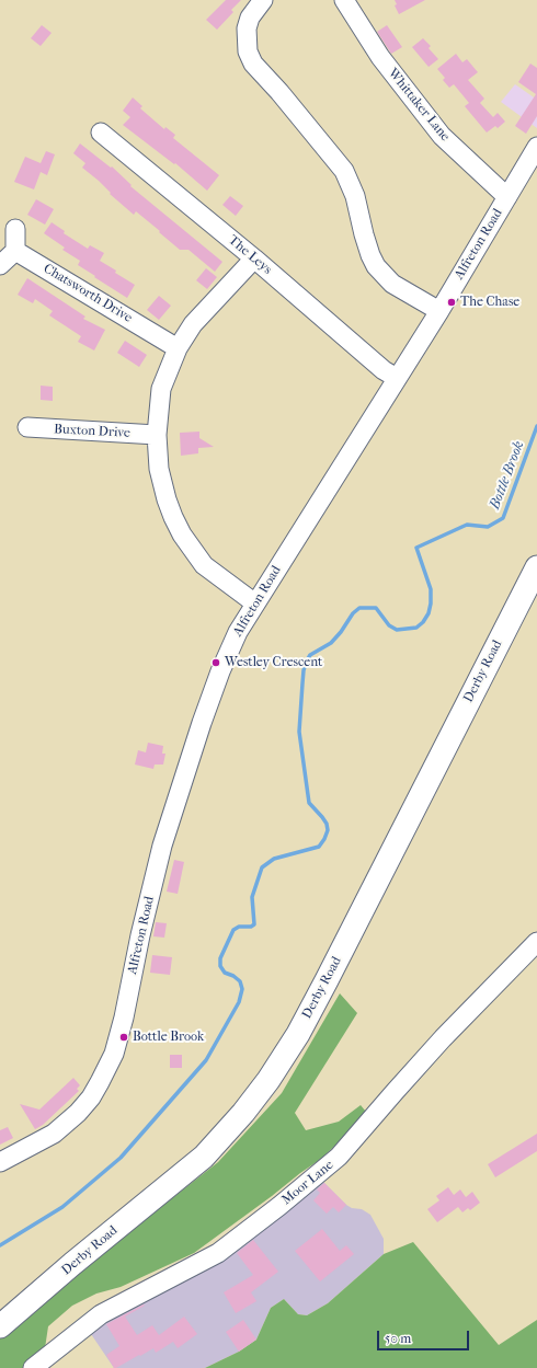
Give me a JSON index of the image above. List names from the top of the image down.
{
  "streets": {
    "main road": ["Derby Road"],
    "street": [
      "Whittaker Lane",
      "Alfreton Road",
      "The Leys",
      "Chatsworth Drive",
      "Buxton Drive",
      "Moor Lane"
    ]
  },
  "crossings": [
    ["Whittaker Lane", "Alfreton Road"],
    ["Alfreton Road", "The Leys"]
  ],
  "water": ["Bottle Brook"],
  "places": ["The Chase", "Westley Crescent", "Bottle Brook"],
  "scale_bar": "50 m"
}
